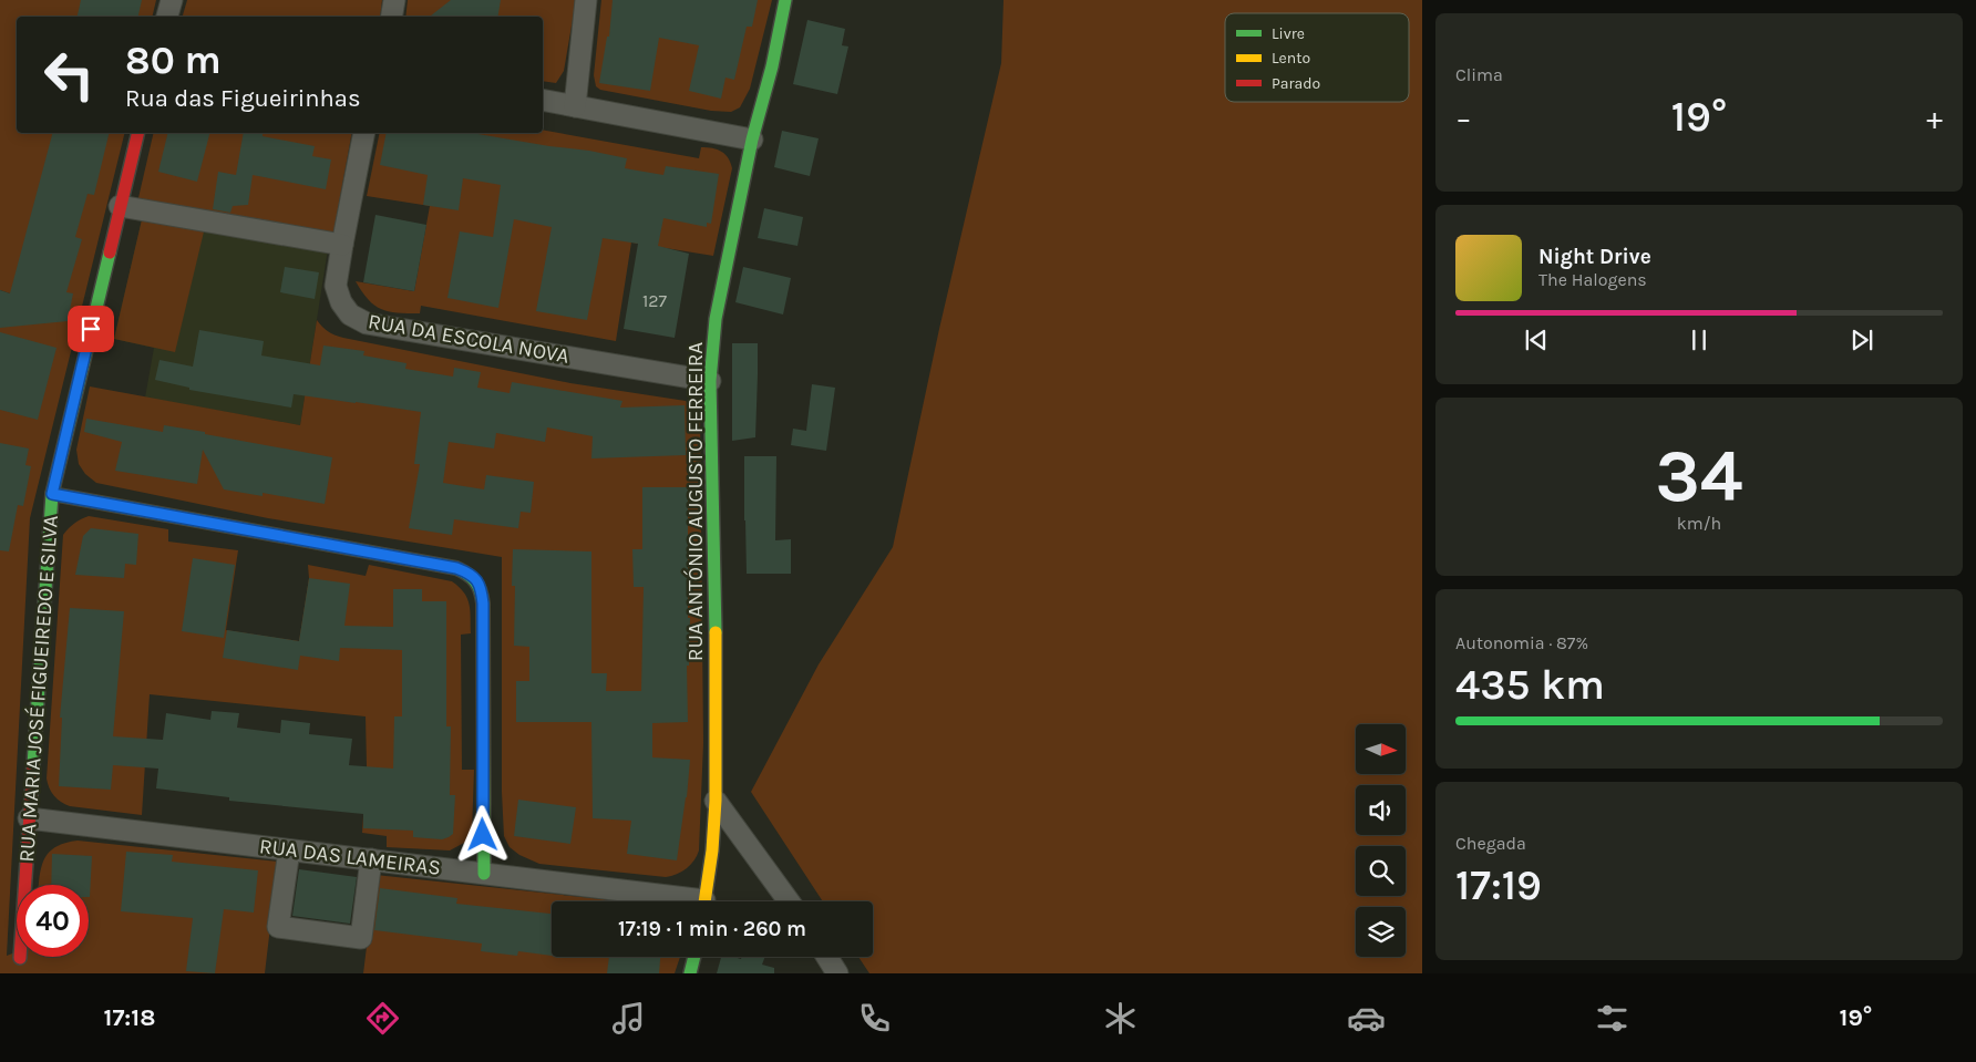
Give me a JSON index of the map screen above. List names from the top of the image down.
{
  "streets": {
    "street": [
      "RUA DA ESCOLA NOVA",
      "RUA ANTÓNIO AUGUSTO FERREIRA",
      "RUA MARIA JOSÉ FIGUEIREDO E SILVA",
      "RUA DAS LAMEIRAS"
    ]
  },
  "crossings": [
    ["RUA DA ESCOLA NOVA", "RUA ANTÓNIO AUGUSTO FERREIRA"],
    ["RUA MARIA JOSÉ FIGUEIREDO E SILVA", "RUA DAS LAMEIRAS"]
  ],
  "house_numbers": ["127"],
  "legend": ["Livre", "Lento", "Parado"],
  "north": "right",
  "page": {
    "tile": [
      "Clima",
      ["34", "km/h"],
      ["Autonomia · 87%", "435 km"],
      ["Chegada", "17:19"]
    ],
    "turn": ["80 m", "Rua das Figueirinhas"],
    "heat": ["−", "19°", "+"],
    "song": ["Night Drive", "The Halogens"],
    "limit": "40",
    "trip": "17:19 · 1 min · 260 m",
    "tabs": ["17:18", "19°"]
  }
}
